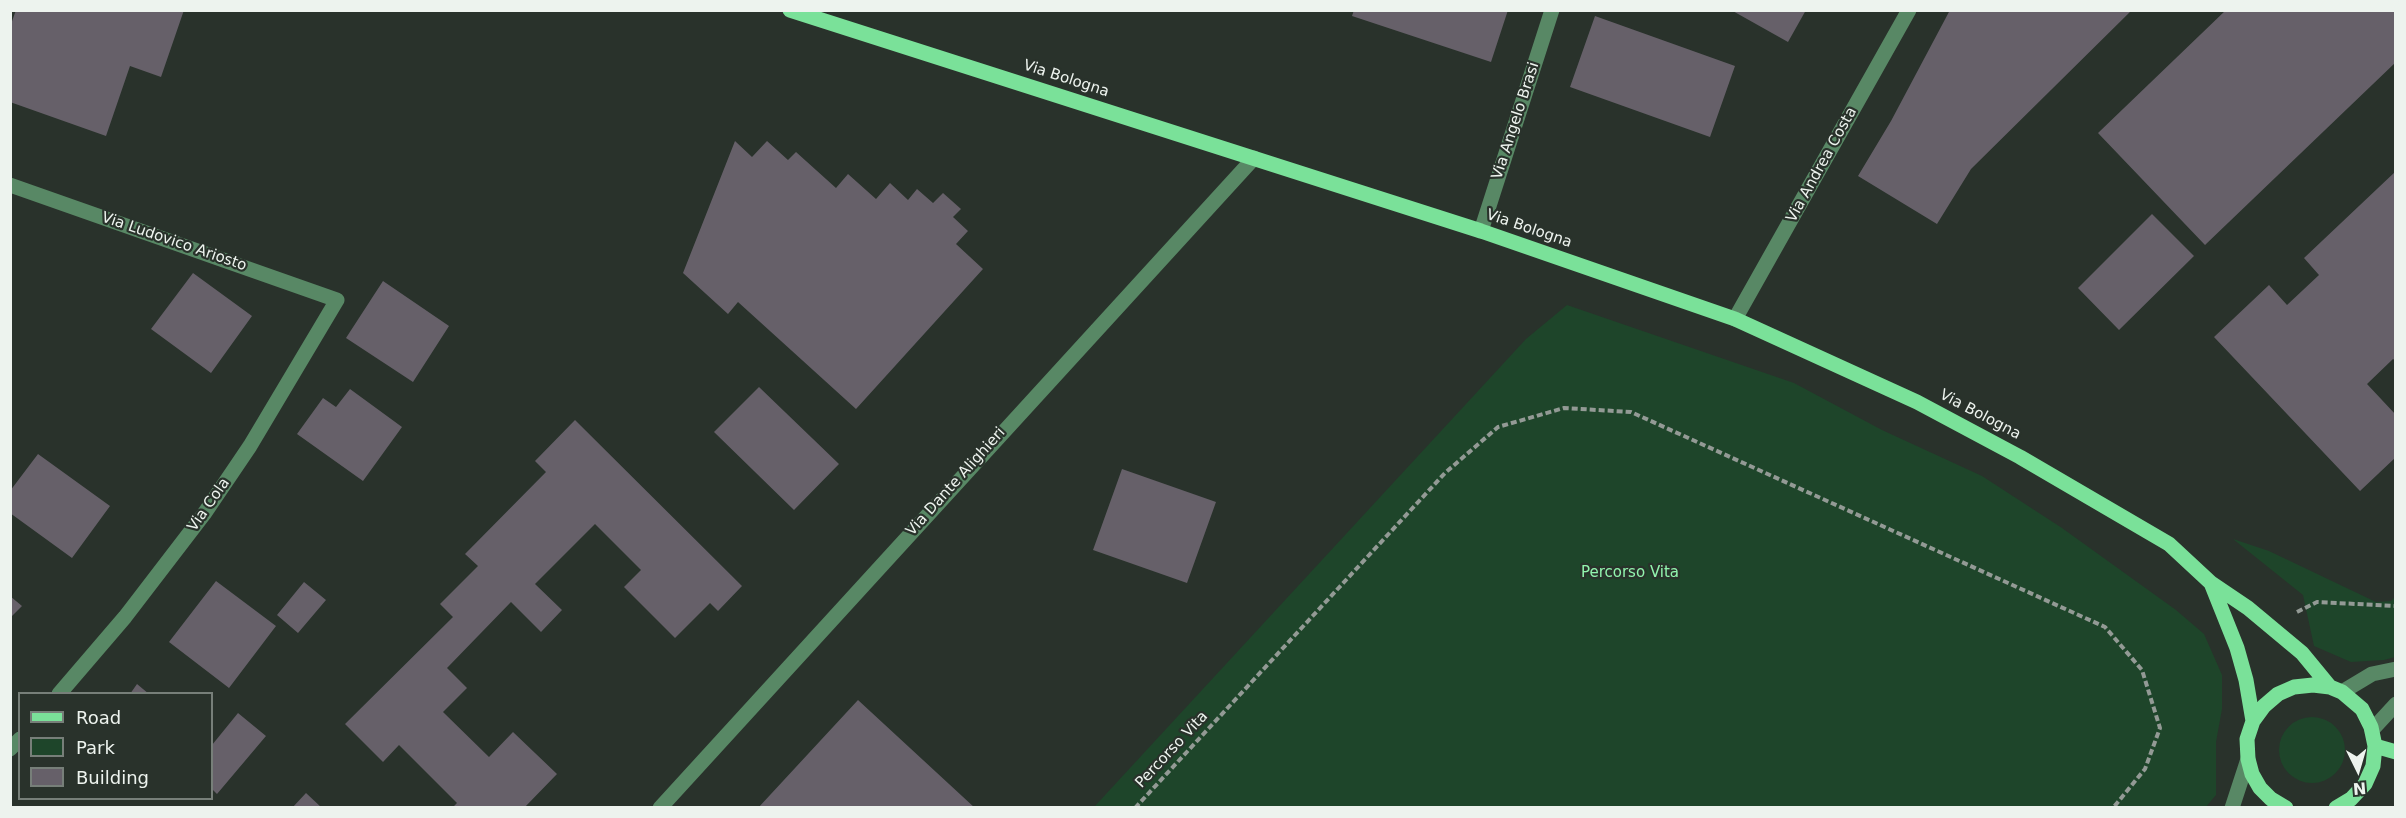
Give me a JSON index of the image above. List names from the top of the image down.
{
  "streets": {
    "main road": ["Via Bologna"],
    "street": [
      "Via Angelo Brasi",
      "Via Andrea Costa",
      "Via Ludovico Ariosto",
      "Via Dante Alighieri",
      "Via Cola"
    ],
    "path": ["Percorso Vita"]
  },
  "crossings": [
    ["Via Bologna", "Via Angelo Brasi"],
    ["Via Bologna", "Via Andrea Costa"],
    ["Via Bologna", "Via Dante Alighieri"],
    ["Via Ludovico Ariosto", "Via Cola"]
  ],
  "parks": ["Percorso Vita"],
  "legend": ["Road", "Park", "Building"],
  "north": "bottom"
}
